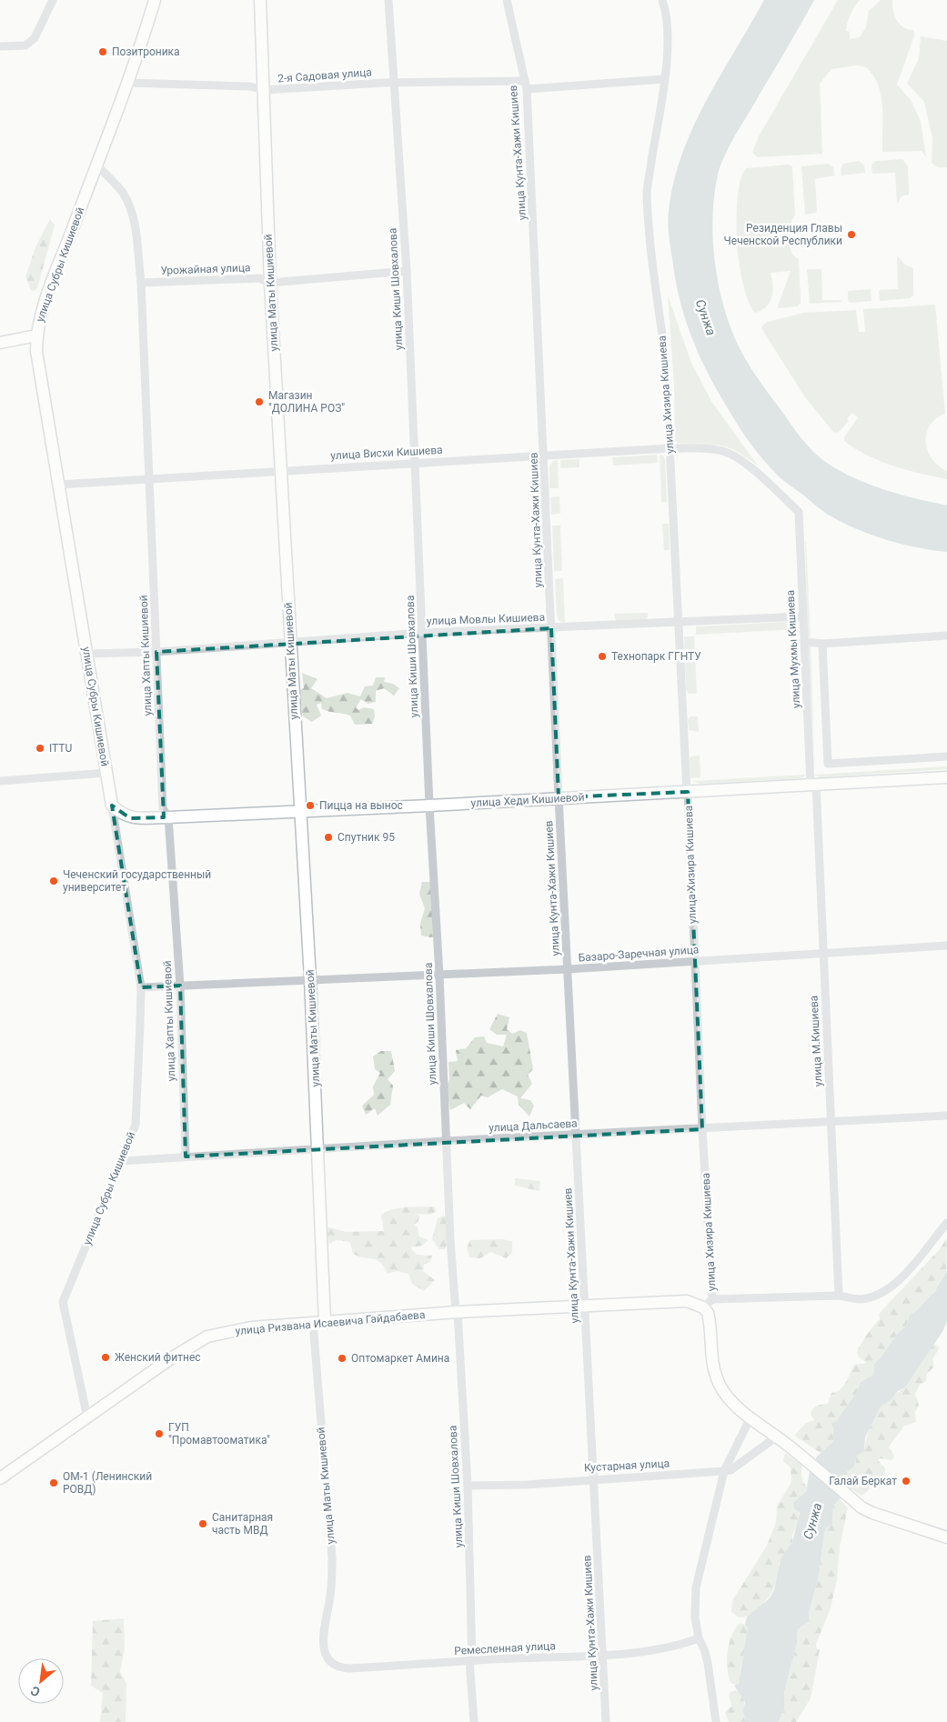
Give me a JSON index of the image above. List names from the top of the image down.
{
  "streets": {
    "street": [
      "2-я Садовая улица",
      "улица Кунта-Хажи Кишиев",
      "улица Субры Кишиевой",
      "Урожайная улица",
      "улица Киши Шовхалова",
      "улица Маты Кишиевой",
      "улица Хизира Кишиева",
      "улица Висхи Кишиева",
      "улица Мовлы Кишиева",
      "улица Мухмы Кишиева",
      "улица Хапты Кишиевой",
      "улица Хеди Кишиевой",
      "Базаро-Заречная улица",
      "улица М.Кишиева",
      "улица Дальсаева",
      "улица Ризвана Исаевича Гайдабаева",
      "Кустарная улица",
      "Ремесленная улица"
    ]
  },
  "crossings": [
    ["2-я Садовая улица", "улица Кунта-Хажи Кишиев"],
    ["2-я Садовая улица", "улица Субры Кишиевой"],
    ["2-я Садовая улица", "улица Киши Шовхалова"],
    ["2-я Садовая улица", "улица Маты Кишиевой"],
    ["2-я Садовая улица", "улица Хизира Кишиева"],
    ["улица Кунта-Хажи Кишиев", "улица Висхи Кишиева"],
    ["улица Кунта-Хажи Кишиев", "улица Мовлы Кишиева"],
    ["улица Кунта-Хажи Кишиев", "улица Хеди Кишиевой"],
    ["улица Кунта-Хажи Кишиев", "Базаро-Заречная улица"],
    ["улица Кунта-Хажи Кишиев", "улица Дальсаева"],
    ["улица Кунта-Хажи Кишиев", "улица Ризвана Исаевича Гайдабаева"],
    ["улица Кунта-Хажи Кишиев", "Кустарная улица"],
    ["улица Кунта-Хажи Кишиев", "Ремесленная улица"],
    ["улица Субры Кишиевой", "улица Висхи Кишиева"],
    ["улица Субры Кишиевой", "улица Мовлы Кишиева"],
    ["улица Субры Кишиевой", "улица Хапты Кишиевой"],
    ["улица Субры Кишиевой", "улица Хеди Кишиевой"],
    ["улица Субры Кишиевой", "Базаро-Заречная улица"],
    ["улица Субры Кишиевой", "улица Дальсаева"],
    ["улица Субры Кишиевой", "улица Ризвана Исаевича Гайдабаева"],
    ["Урожайная улица", "улица Киши Шовхалова"],
    ["Урожайная улица", "улица Маты Кишиевой"],
    ["Урожайная улица", "улица Хапты Кишиевой"],
    ["улица Киши Шовхалова", "улица Висхи Кишиева"],
    ["улица Киши Шовхалова", "улица Мовлы Кишиева"],
    ["улица Киши Шовхалова", "улица Хеди Кишиевой"],
    ["улица Киши Шовхалова", "Базаро-Заречная улица"],
    ["улица Киши Шовхалова", "улица Дальсаева"],
    ["улица Киши Шовхалова", "улица Ризвана Исаевича Гайдабаева"],
    ["улица Киши Шовхалова", "Кустарная улица"],
    ["улица Киши Шовхалова", "Ремесленная улица"],
    ["улица Маты Кишиевой", "улица Висхи Кишиева"],
    ["улица Маты Кишиевой", "улица Мовлы Кишиева"],
    ["улица Маты Кишиевой", "улица Хеди Кишиевой"],
    ["улица Маты Кишиевой", "Базаро-Заречная улица"],
    ["улица Маты Кишиевой", "улица Дальсаева"],
    ["улица Маты Кишиевой", "улица Ризвана Исаевича Гайдабаева"],
    ["улица Маты Кишиевой", "Ремесленная улица"],
    ["улица Хизира Кишиева", "улица Висхи Кишиева"],
    ["улица Хизира Кишиева", "улица Мовлы Кишиева"],
    ["улица Хизира Кишиева", "улица Хеди Кишиевой"],
    ["улица Хизира Кишиева", "Базаро-Заречная улица"],
    ["улица Хизира Кишиева", "улица Дальсаева"],
    ["улица Хизира Кишиева", "улица Ризвана Исаевича Гайдабаева"],
    ["улица Хизира Кишиева", "Кустарная улица"],
    ["улица Висхи Кишиева", "улица Мухмы Кишиева"],
    ["улица Висхи Кишиева", "улица Хапты Кишиевой"],
    ["улица Мовлы Кишиева", "улица Мухмы Кишиева"],
    ["улица Мовлы Кишиева", "улица Хапты Кишиевой"],
    ["улица Мухмы Кишиева", "улица Хеди Кишиевой"],
    ["улица Мухмы Кишиева", "улица М.Кишиева"],
    ["улица Хапты Кишиевой", "улица Хеди Кишиевой"],
    ["улица Хапты Кишиевой", "Базаро-Заречная улица"],
    ["улица Хапты Кишиевой", "улица Дальсаева"],
    ["улица Хеди Кишиевой", "улица М.Кишиева"],
    ["Базаро-Заречная улица", "улица М.Кишиева"],
    ["улица М.Кишиева", "улица Дальсаева"]
  ],
  "water": ["Сунжа"],
  "places": [
    "Позитроника",
    "Резиденция Главы Чеченской Республики",
    "Магазин \"ДОЛИНА РОЗ\"",
    "Технопарк ГГНТУ",
    "ITTU",
    "Пицца на вынос",
    "Спутник 95",
    "Чеченский государственный университет",
    "Женский фитнес",
    "Оптомаркет Амина",
    "ГУП \"Промавтооматика\"",
    "Галай Беркат",
    "ОМ-1 (Ленинский РОВД)",
    "Санитарная часть МВД"
  ],
  "north": "bottom left"
}
